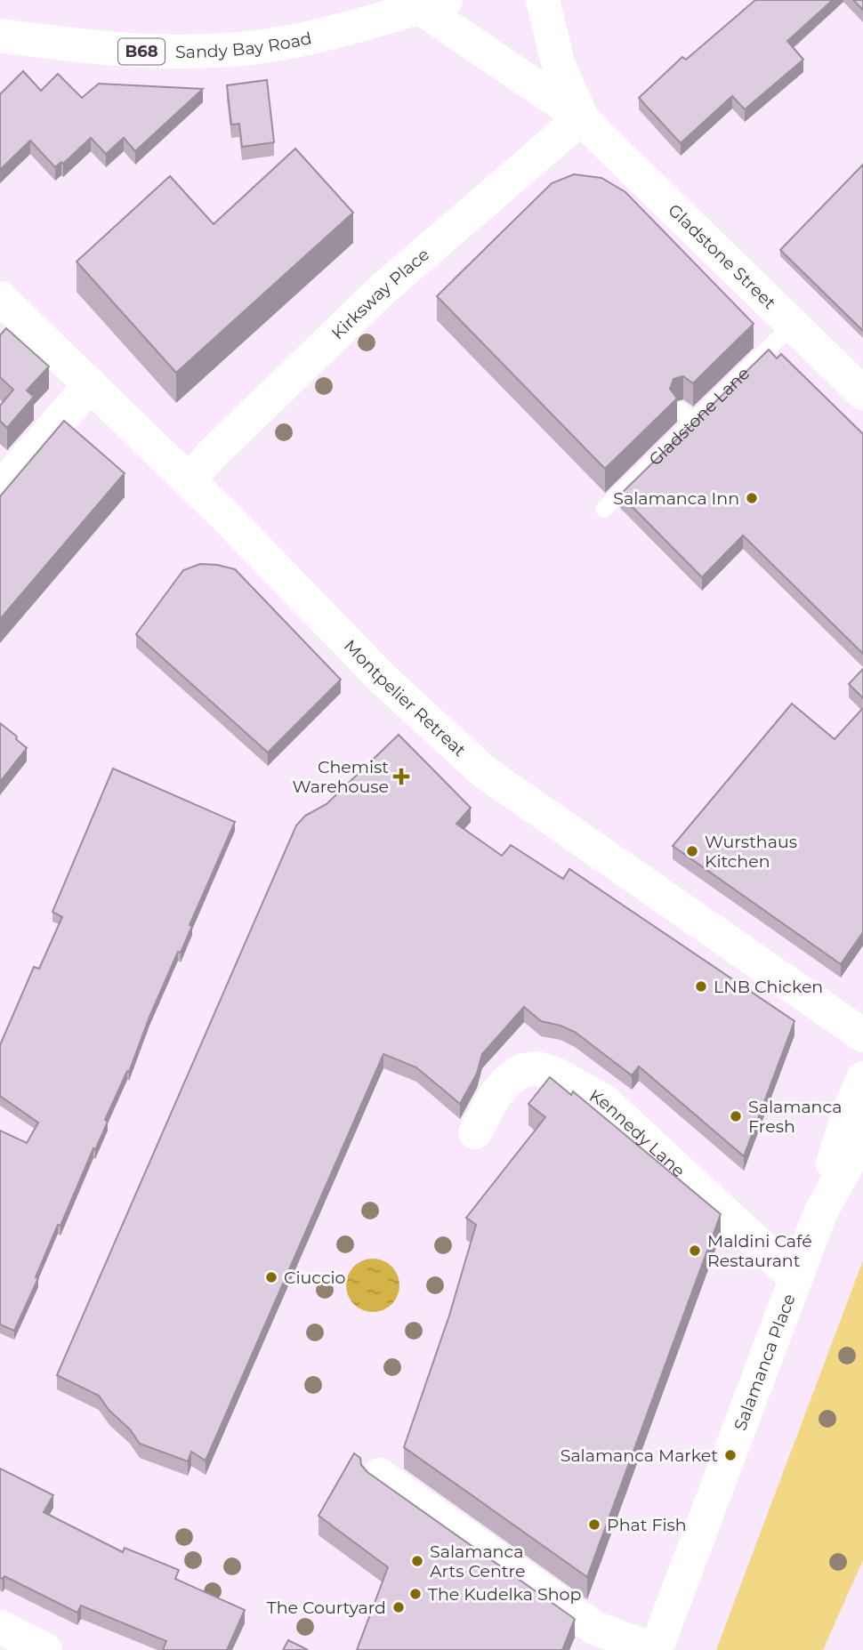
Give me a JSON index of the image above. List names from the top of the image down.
{
  "streets": {
    "street": [
      "Sandy Bay Road",
      "B68",
      "Gladstone Street",
      "Kirksway Place",
      "Montpelier Retreat",
      "Kennedy Lane",
      "Salamanca Place"
    ],
    "lane": ["Gladstone Lane"]
  },
  "crossings": [
    ["Sandy Bay Road", "Gladstone Street"],
    ["Gladstone Street", "Kirksway Place"],
    ["Gladstone Street", "Gladstone Lane"],
    ["Kirksway Place", "Montpelier Retreat"],
    ["Kennedy Lane", "Salamanca Place"]
  ],
  "places": {
    "other": [
      "Salamanca Inn",
      "Wursthaus Kitchen",
      "LNB Chicken",
      "Salamanca Fresh",
      "Maldini Café Restaurant",
      "Ciuccio",
      "Salamanca Market",
      "Phat Fish",
      "Salamanca Arts Centre",
      "The Kudelka Shop",
      "The Courtyard"
    ],
    "health": ["Chemist Warehouse"]
  }
}
